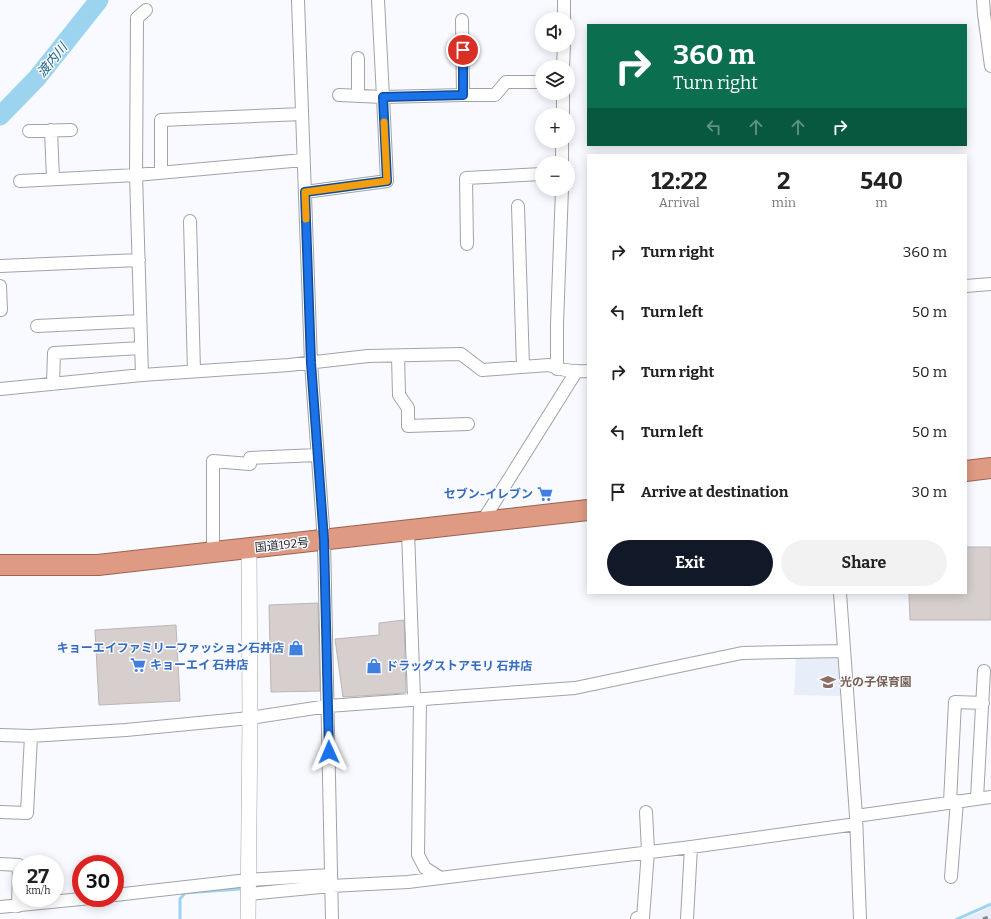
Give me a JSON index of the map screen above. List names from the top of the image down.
{
  "streets": {
    "highway": ["国道192号"]
  },
  "water": ["渡内川"],
  "places": {
    "supermarket": ["セブン-イレブン", "キョーエイ 石井店"],
    "shop": ["キョーエイファミリーファッション石井店", "ドラッグストアモリ 石井店"],
    "school or university": ["光の子保育園"]
  },
  "page": {
    "map_buttons": ["+", "−"],
    "turn": ["360 m", "Turn right"],
    "eta": [
      "12:22",
      "Arrival",
      "2",
      "min",
      "540",
      "m"
    ],
    "list": [
      {
        "name": "Turn right",
        "value": "360 m"
      },
      {
        "name": "Turn left",
        "value": "50 m"
      },
      {
        "name": "Turn right",
        "value": "50 m"
      },
      {
        "name": "Turn left",
        "value": "50 m"
      },
      {
        "name": "Arrive at destination",
        "value": "30 m"
      }
    ],
    "buttons": ["Exit", "Share"],
    "speed": "27 km/h",
    "limit": "30"
  }
}
